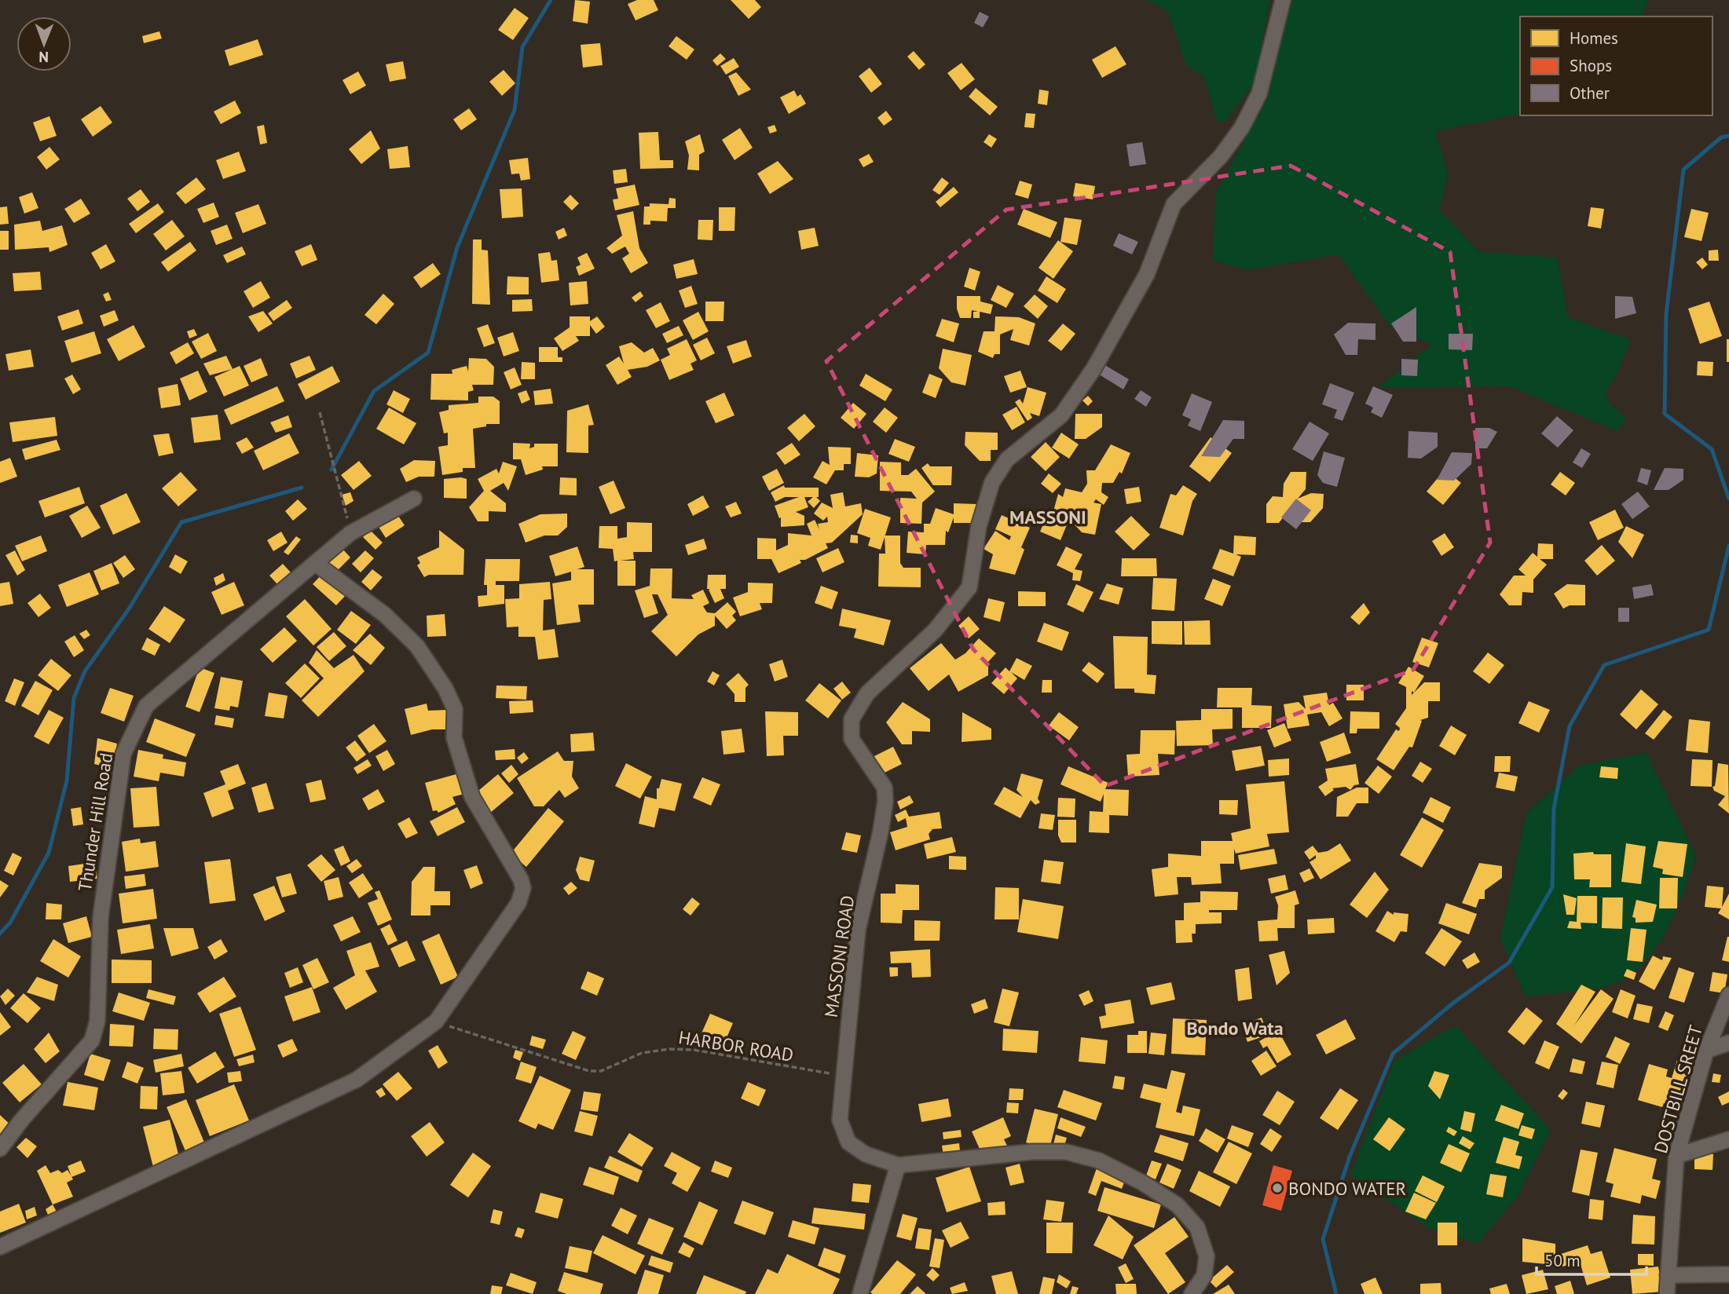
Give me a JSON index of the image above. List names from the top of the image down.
{
  "streets": {
    "street": ["Thunder Hill Road", "MASSONI ROAD", "DOSTBILL SREET"],
    "path": ["HARBOR ROAD"]
  },
  "crossings": [
    ["MASSONI ROAD", "HARBOR ROAD"]
  ],
  "districts": ["MASSONI", "Bondo Wata"],
  "places": ["BONDO WATER"],
  "legend": ["Homes", "Shops", "Other"],
  "scale_bar": "50 m",
  "north": "bottom"
}
